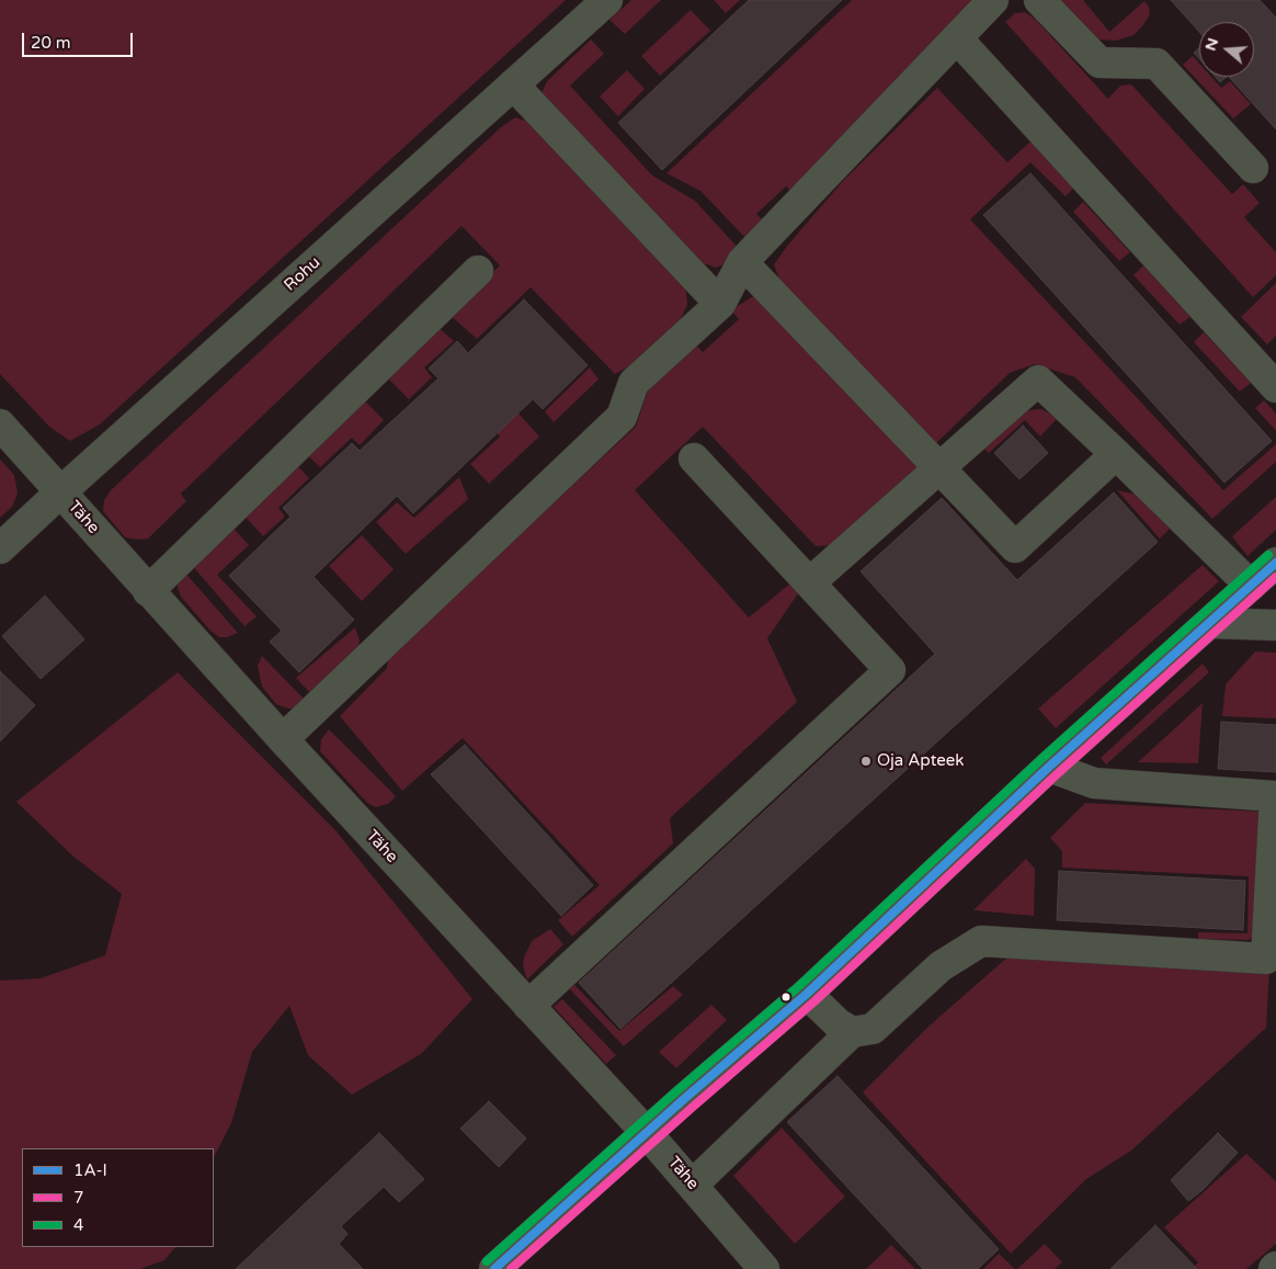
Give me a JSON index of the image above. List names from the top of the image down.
{
  "streets": {
    "street": ["Rohu", "Tähe"]
  },
  "crossings": [
    ["Rohu", "Tähe"]
  ],
  "places": ["Oja Apteek"],
  "lines": ["transit line 4", "transit line 1A-I", "transit line 7"],
  "legend": ["1A-I", "7", "4"],
  "scale_bar": "20 m",
  "north": "left"
}
